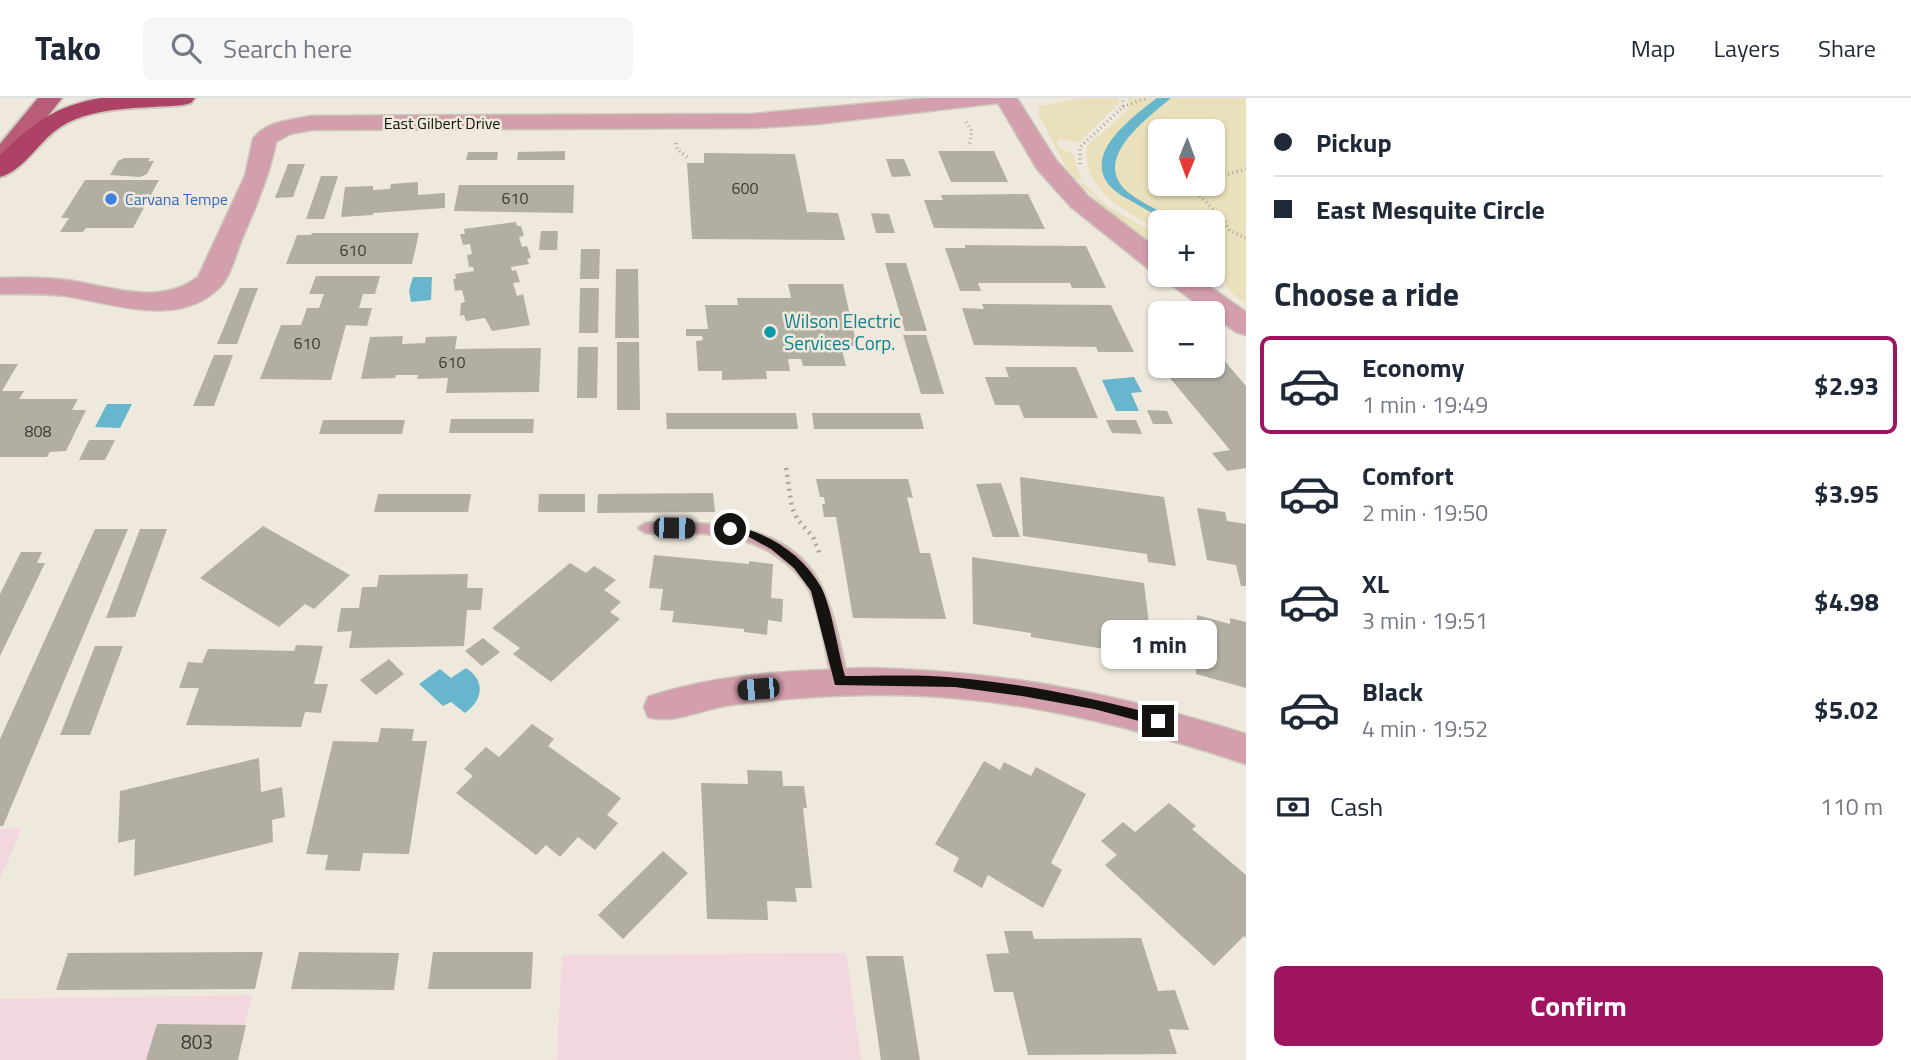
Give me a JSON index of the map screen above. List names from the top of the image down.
{
  "streets": {
    "street": ["East Gilbert Drive"]
  },
  "places": ["Carvana Tempe", "Wilson Electric Services Corp."],
  "house_numbers": [
    "600",
    "610",
    "610",
    "610",
    "610",
    "808",
    "803"
  ],
  "north": "bottom",
  "page": {
    "header": "Tako",
    "search": "Search here",
    "nav": ["Map", "Layers", "Share"],
    "banner": ["Pickup", "East Mesquite Circle"],
    "map_buttons": ["+", "−"],
    "heading": "Choose a ride",
    "list": [
      {
        "name": "Economy",
        "note": "1 min · 19:49",
        "value": "$2.93"
      },
      {
        "name": "Comfort",
        "note": "2 min · 19:50",
        "value": "$3.95"
      },
      {
        "name": "XL",
        "note": "3 min · 19:51",
        "value": "$4.98"
      },
      {
        "name": "Black",
        "note": "4 min · 19:52",
        "value": "$5.02"
      }
    ],
    "bubble": "1 min",
    "pay": ["Cash", "110 m"],
    "buttons": "Confirm"
  }
}
